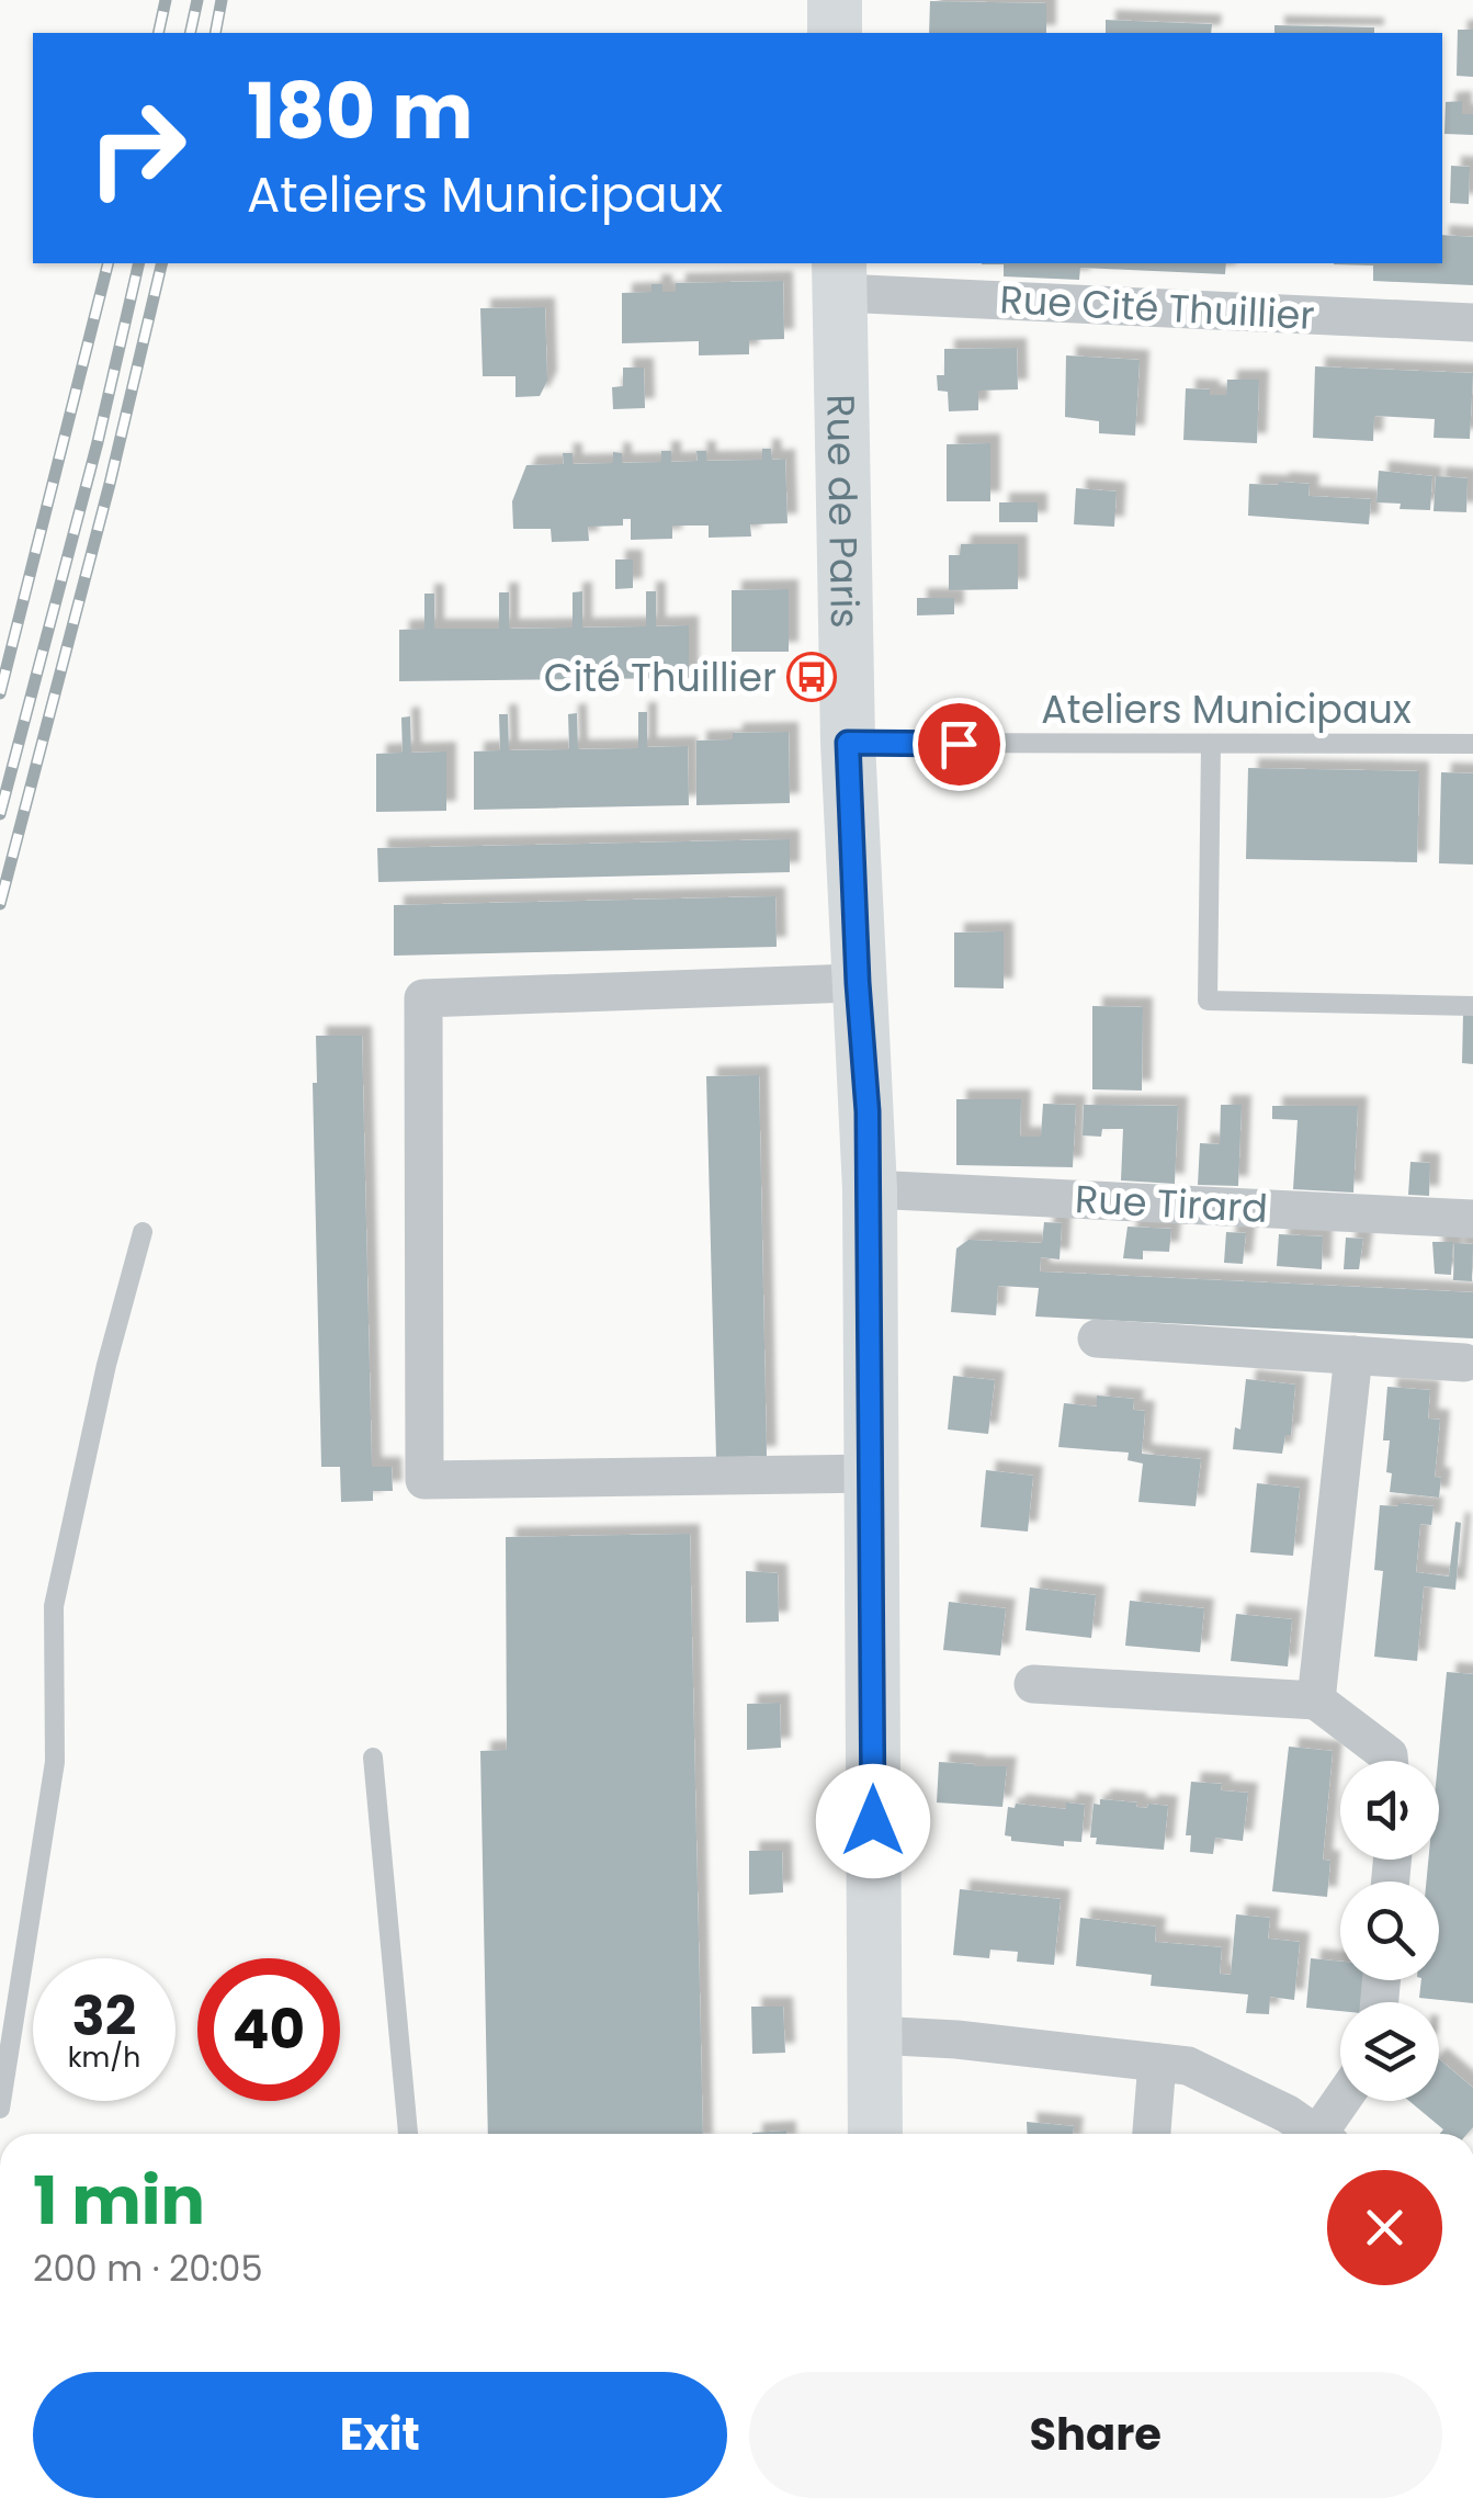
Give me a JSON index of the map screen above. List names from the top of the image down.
{
  "streets": {
    "street": ["Rue Cité Thuillier", "Rue de Paris", "Rue Tirard"],
    "lane": ["Ateliers Municipaux"]
  },
  "crossings": [
    ["Rue Cité Thuillier", "Rue de Paris"],
    ["Rue de Paris", "Ateliers Municipaux"],
    ["Rue de Paris", "Rue Tirard"]
  ],
  "places": {
    "bus stop": ["Cité Thuillier"]
  },
  "page": {
    "turn": ["180 m", "Ateliers Municipaux"],
    "speed": "32 km/h",
    "limit": "40",
    "heading": ["1 min", "200 m · 20:05"],
    "buttons": ["Exit", "Share"]
  }
}
